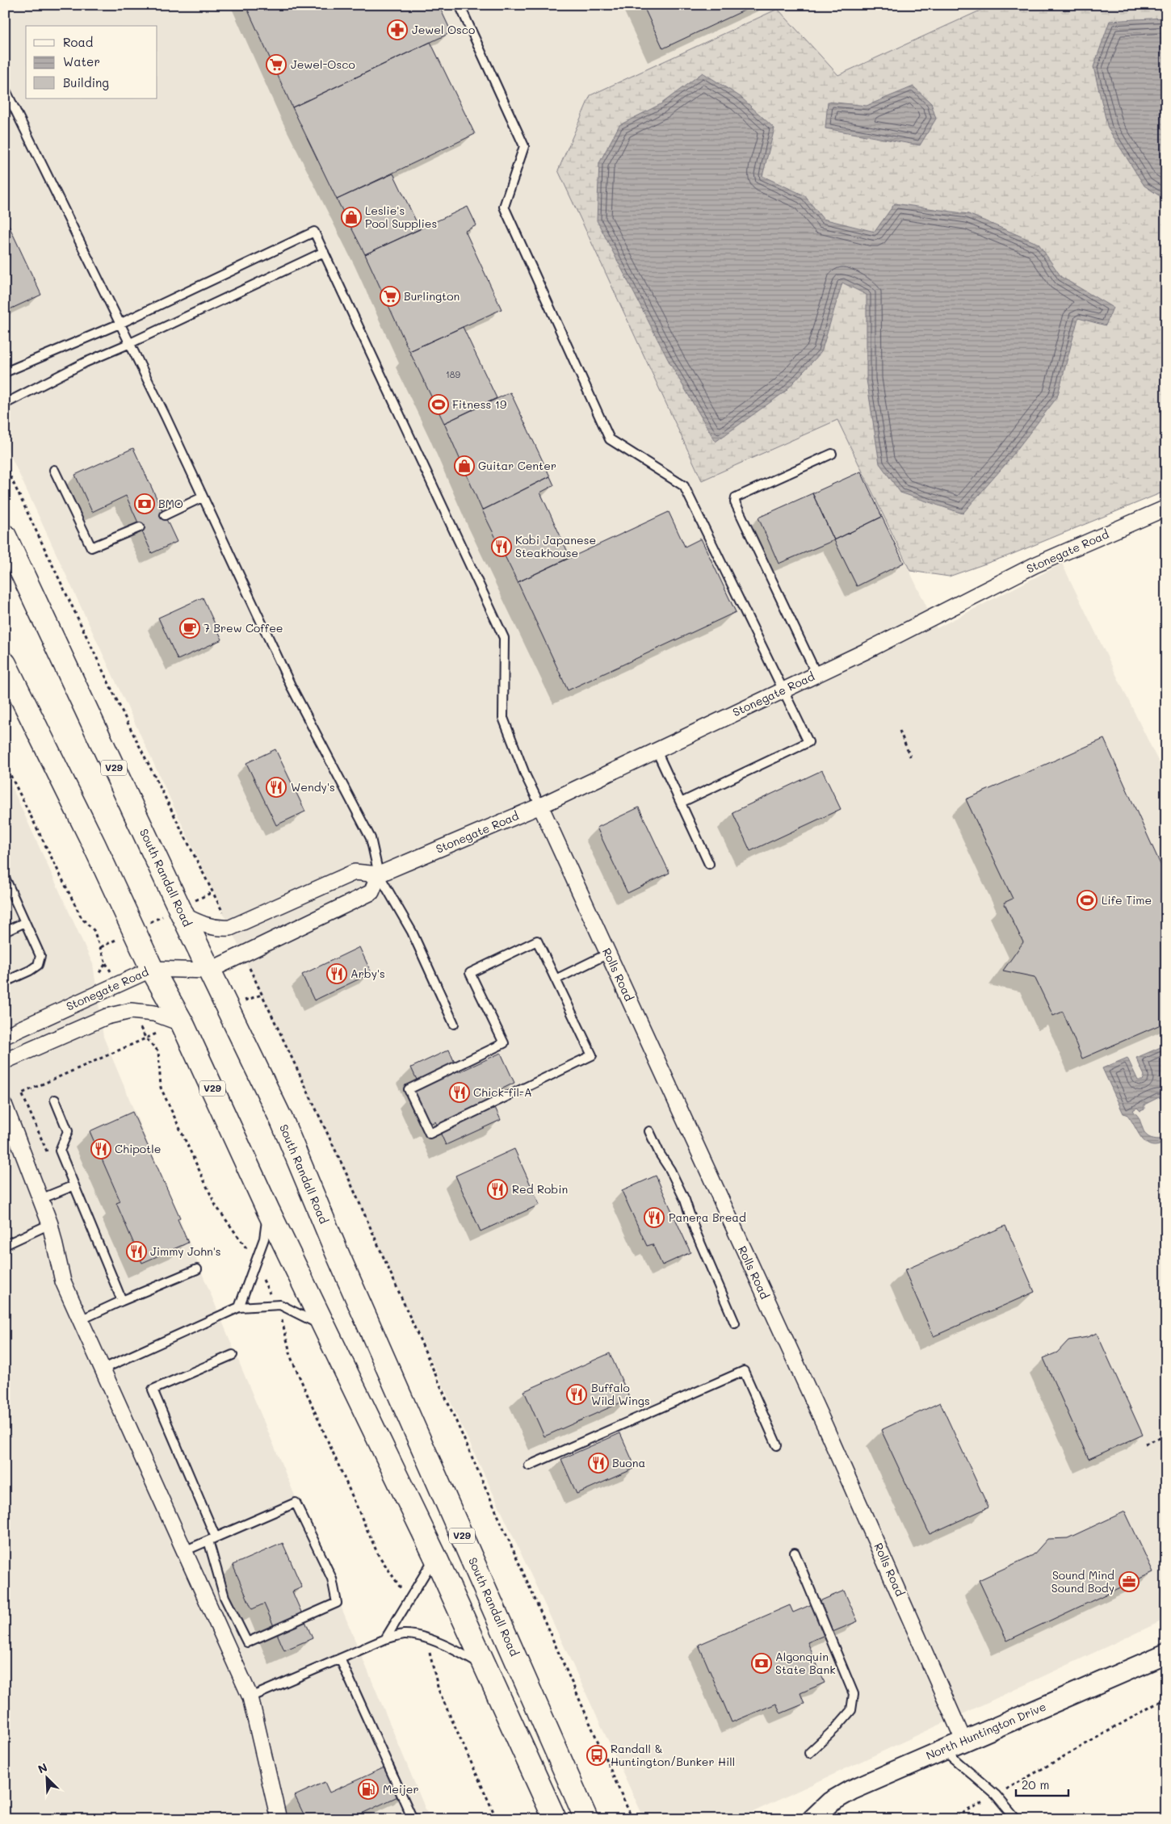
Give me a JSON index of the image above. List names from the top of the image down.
{
  "streets": {
    "main road": ["V29", "South Randall Road"],
    "street": ["Stonegate Road", "Rolls Road", "North Huntington Drive"]
  },
  "crossings": [
    ["Stonegate Road", "V29"],
    ["Stonegate Road", "South Randall Road"],
    ["Stonegate Road", "Rolls Road"],
    ["Rolls Road", "North Huntington Drive"]
  ],
  "places": {
    "pharmacy": ["Jewel Osco"],
    "supermarket": ["Jewel-Osco", "Burlington"],
    "shop": ["Leslie's Pool Supplies", "Guitar Center"],
    "sports": ["Fitness 19", "Life Time"],
    "bank": ["BMO", "Algonquin State Bank"],
    "restaurant": [
      "Kobi Japanese Steakhouse",
      "Wendy's",
      "Arby's",
      "Chick-fil-A",
      "Chipotle",
      "Red Robin",
      "Panera Bread",
      "Jimmy John's",
      "Buffalo Wild Wings",
      "Buona"
    ],
    "cafe": ["7 Brew Coffee"],
    "office": ["Sound Mind Sound Body"],
    "bus stop": ["Randall & Huntington/Bunker Hill"],
    "fuel station": ["Meijer"]
  },
  "house_numbers": ["189"],
  "legend": ["Road", "Water", "Building"],
  "scale_bar": "20 m",
  "north": "top left"
}
